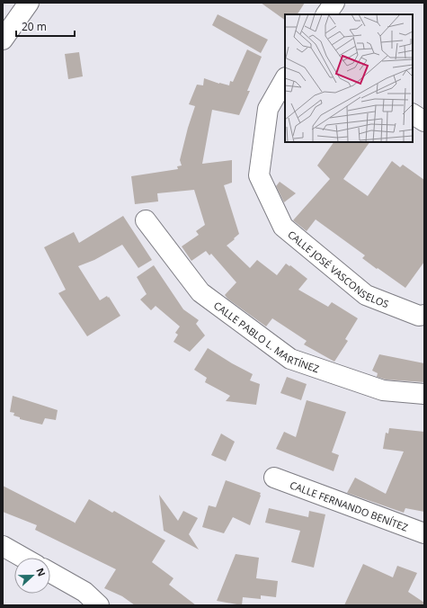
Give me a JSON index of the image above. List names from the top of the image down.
{
  "streets": {
    "street": ["CALLE JOSÉ VASCONSELOS", "CALLE PABLO L. MARTÍNEZ", "CALLE FERNANDO BENÍTEZ"]
  },
  "scale_bar": "20 m",
  "north": "right"
}
